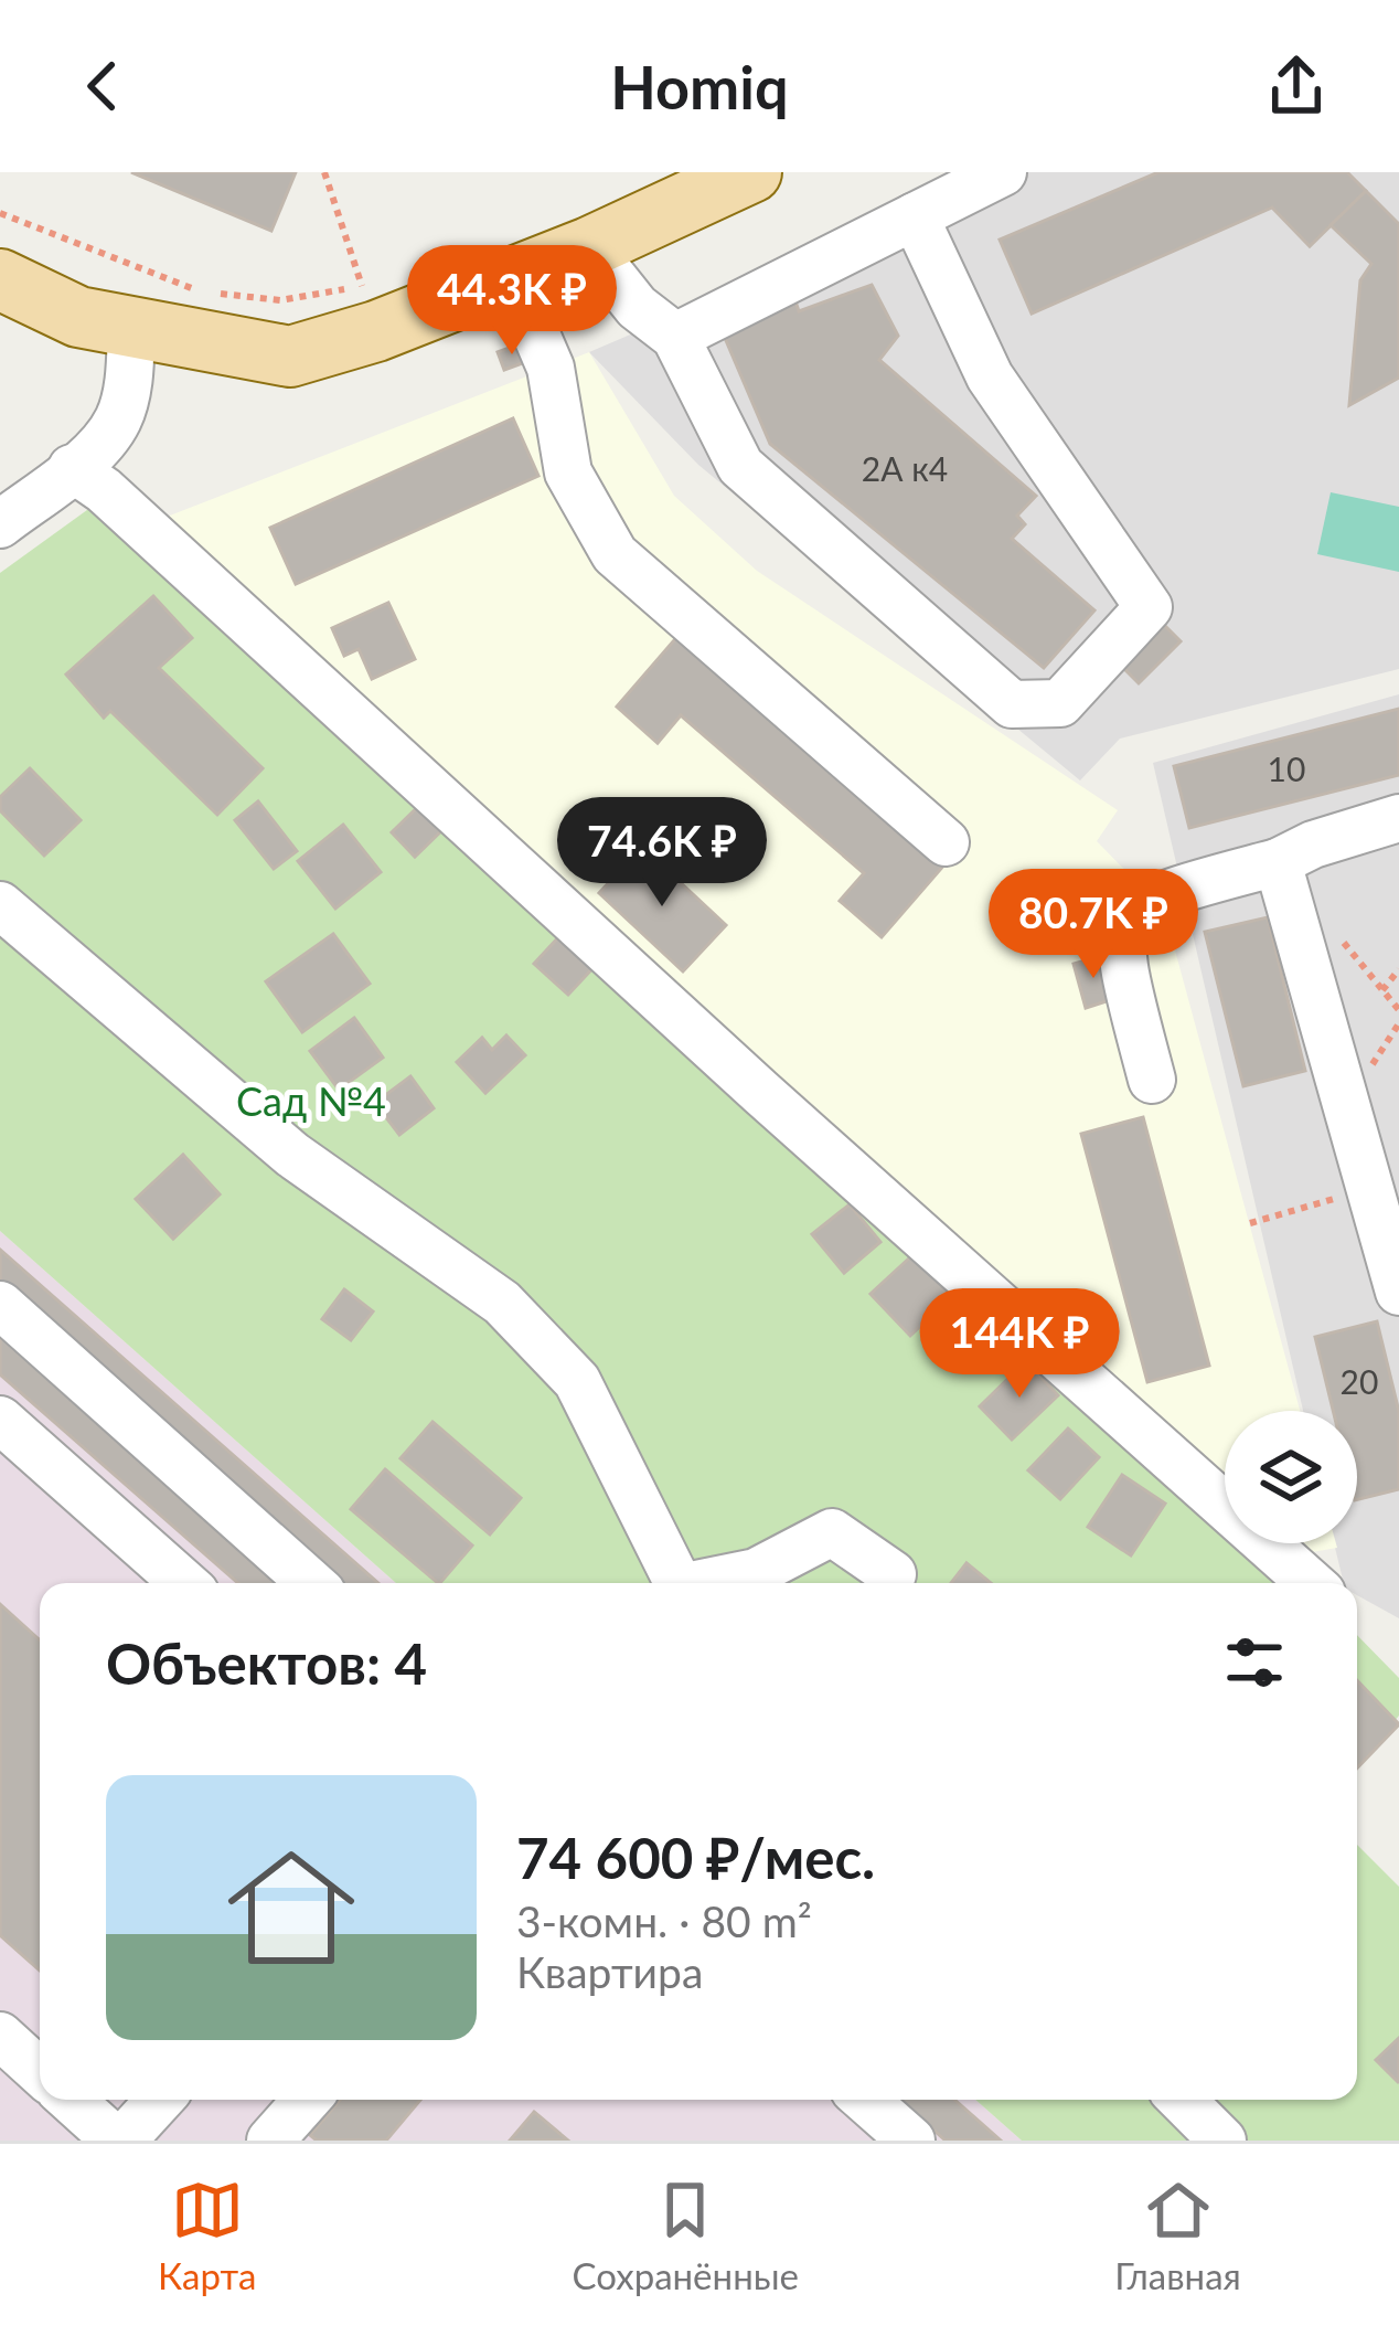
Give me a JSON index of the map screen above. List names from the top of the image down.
{
  "parks": ["Сад №4"],
  "house_numbers": ["2А к4", "10", "20"],
  "page": {
    "header": "Homiq",
    "price": [
      "44.3K ₽",
      "74.6K ₽",
      "80.7K ₽",
      "144K ₽"
    ],
    "heading": "Объектов: 4",
    "list": [
      {
        "name": "74 600 ₽/мес.",
        "note": "3-комн. · 80 m² · Квартира"
      }
    ],
    "tabs": ["Карта", "Сохранённые", "Главная"]
  }
}
